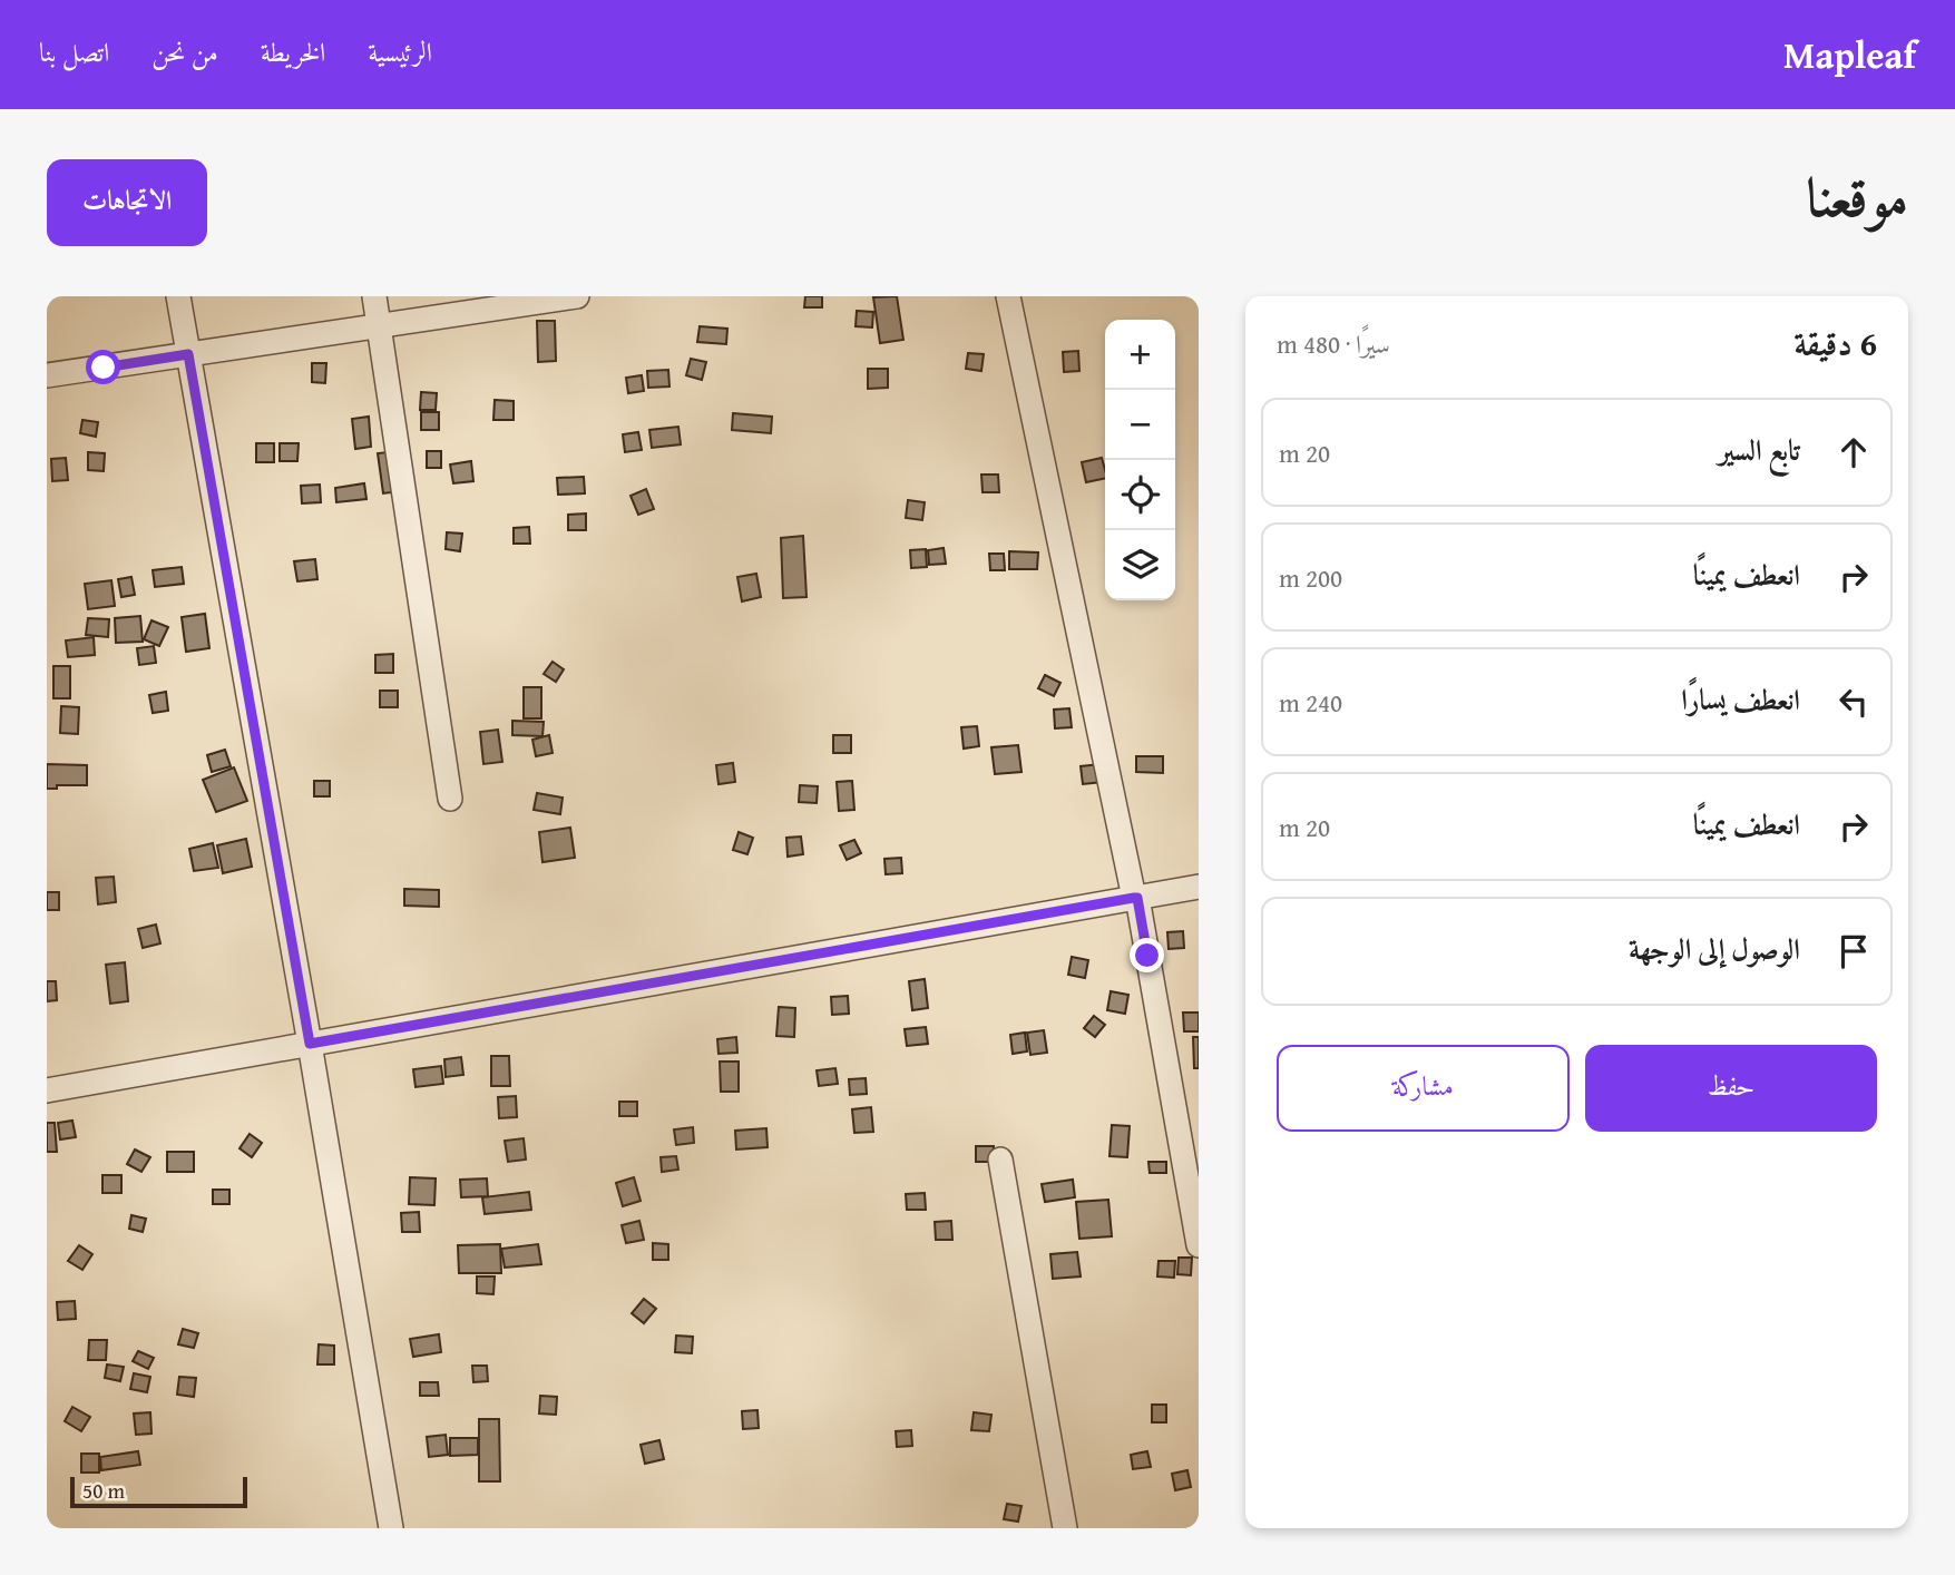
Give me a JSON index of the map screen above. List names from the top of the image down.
{
  "scale_bar": "50 m",
  "page": {
    "header": "Mapleaf",
    "nav": [
      "الرئيسية",
      "الخريطة",
      "من نحن",
      "اتصل بنا"
    ],
    "title": "موقعنا",
    "buttons": [
      "الاتجاهات",
      ["حفظ", "مشاركة"]
    ],
    "heading": ["6 دقيقة", "سيرًا · 480 m"],
    "map_buttons": ["+", "−"],
    "list": [
      ["تابع السير", "20 m"],
      ["انعطف يمينًا", "200 m"],
      ["انعطف يسارًا", "240 m"],
      ["انعطف يمينًا", "20 m"],
      "الوصول إلى الوجهة"
    ],
    "scale": "50 m"
  }
}
